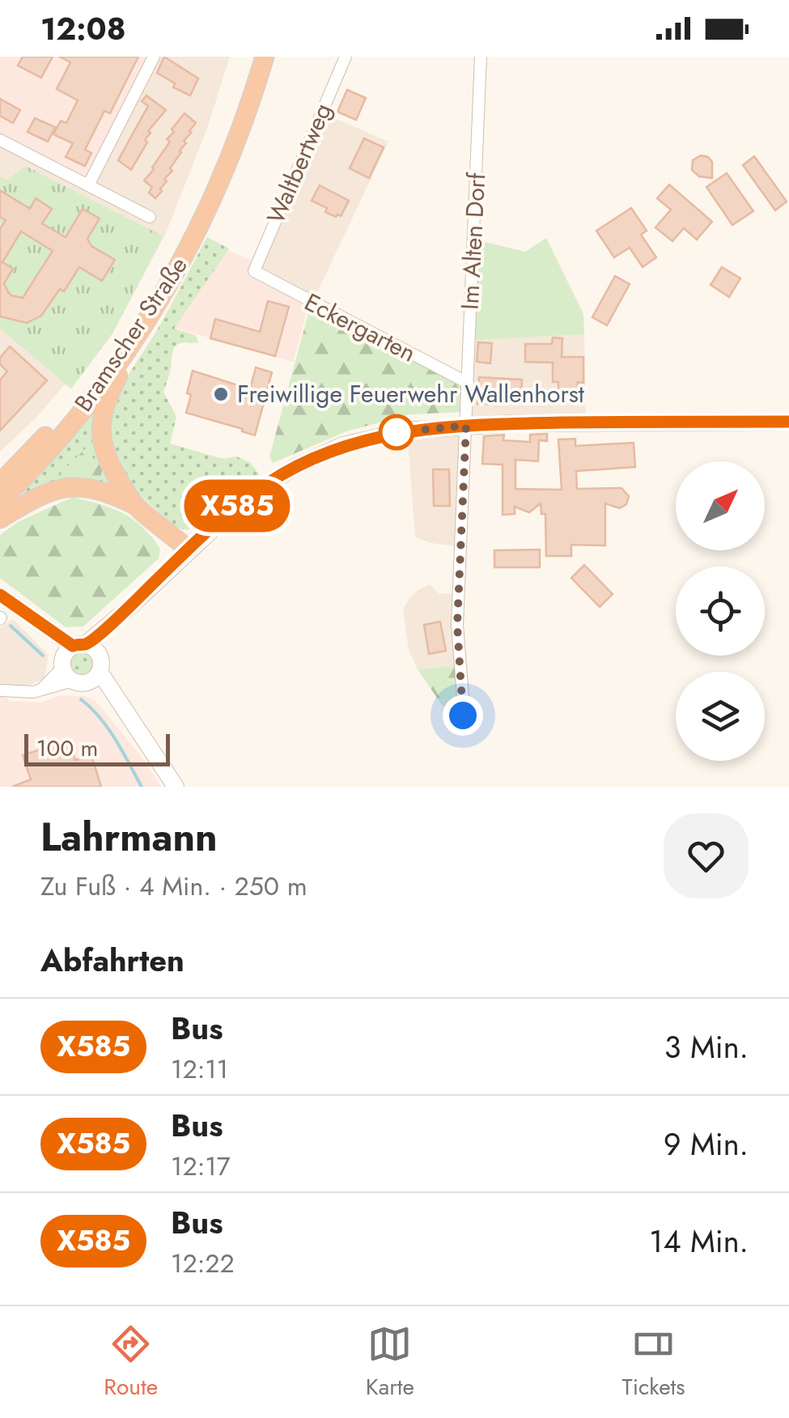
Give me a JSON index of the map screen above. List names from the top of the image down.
{
  "streets": {
    "highway": ["Bramscher Straße"],
    "street": ["Waltbertweg", "Im Alten Dorf", "Eckergarten"]
  },
  "crossings": [
    ["Waltbertweg", "Eckergarten"],
    ["Im Alten Dorf", "Eckergarten"]
  ],
  "places": ["Freiwillige Feuerwehr Wallenhorst"],
  "lines": ["bus line X585"],
  "scale_bar": "100 m",
  "north": "top right",
  "page": {
    "status": "12:08",
    "on_map": "X585",
    "scale": "100 m",
    "heading": [
      ["Lahrmann", "Zu Fuß · 4 Min. · 250 m"],
      "Abfahrten"
    ],
    "list": [
      {
        "mark": "X585",
        "name": "Bus",
        "note": "12:11",
        "value": "3 Min."
      },
      {
        "mark": "X585",
        "name": "Bus",
        "note": "12:17",
        "value": "9 Min."
      },
      {
        "mark": "X585",
        "name": "Bus",
        "note": "12:22",
        "value": "14 Min."
      }
    ],
    "tabs": ["Route", "Karte", "Tickets"]
  }
}
